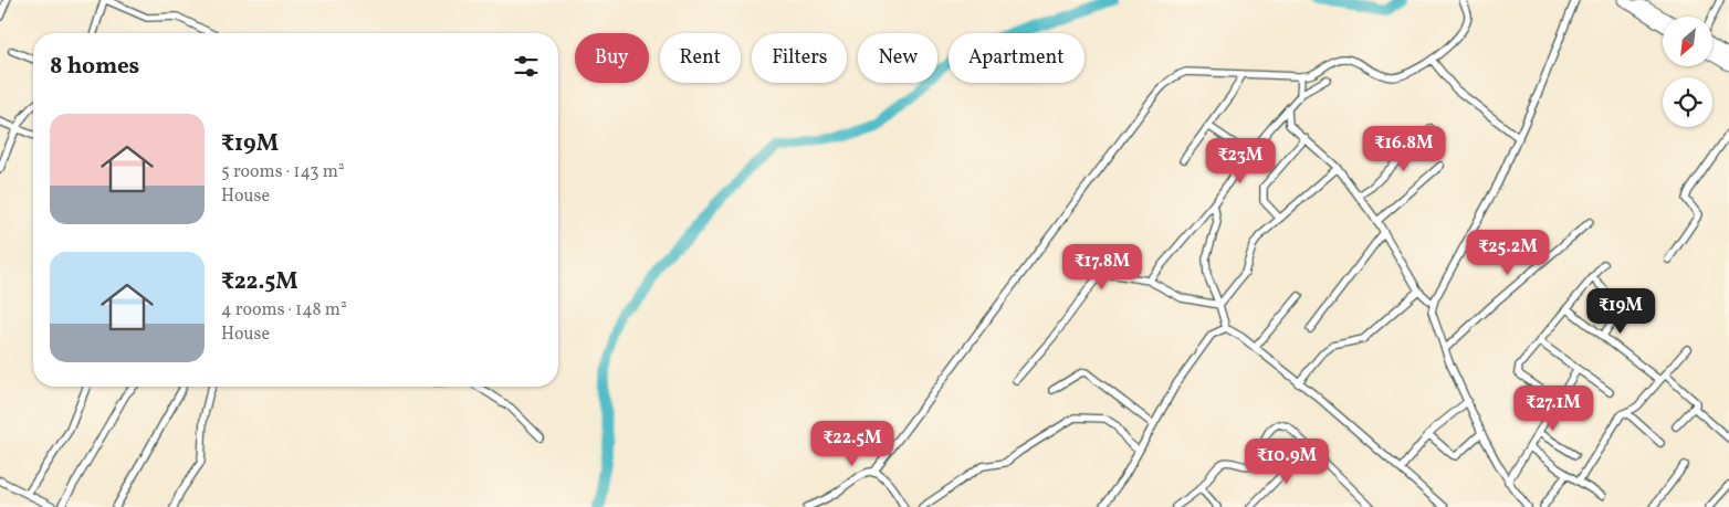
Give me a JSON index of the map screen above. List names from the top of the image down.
{
  "north": "bottom left",
  "page": {
    "chip": [
      "Buy",
      "Rent",
      "Filters",
      "New",
      "Apartment"
    ],
    "heading": "8 homes",
    "list": [
      {
        "name": "₹19M",
        "note": "5 rooms · 143 m² · House"
      },
      {
        "name": "₹22.5M",
        "note": "4 rooms · 148 m² · House"
      }
    ],
    "price": [
      "₹16.8M",
      "₹23M",
      "₹25.2M",
      "₹17.8M",
      "₹19M",
      "₹27.1M",
      "₹22.5M",
      "₹10.9M"
    ]
  }
}
